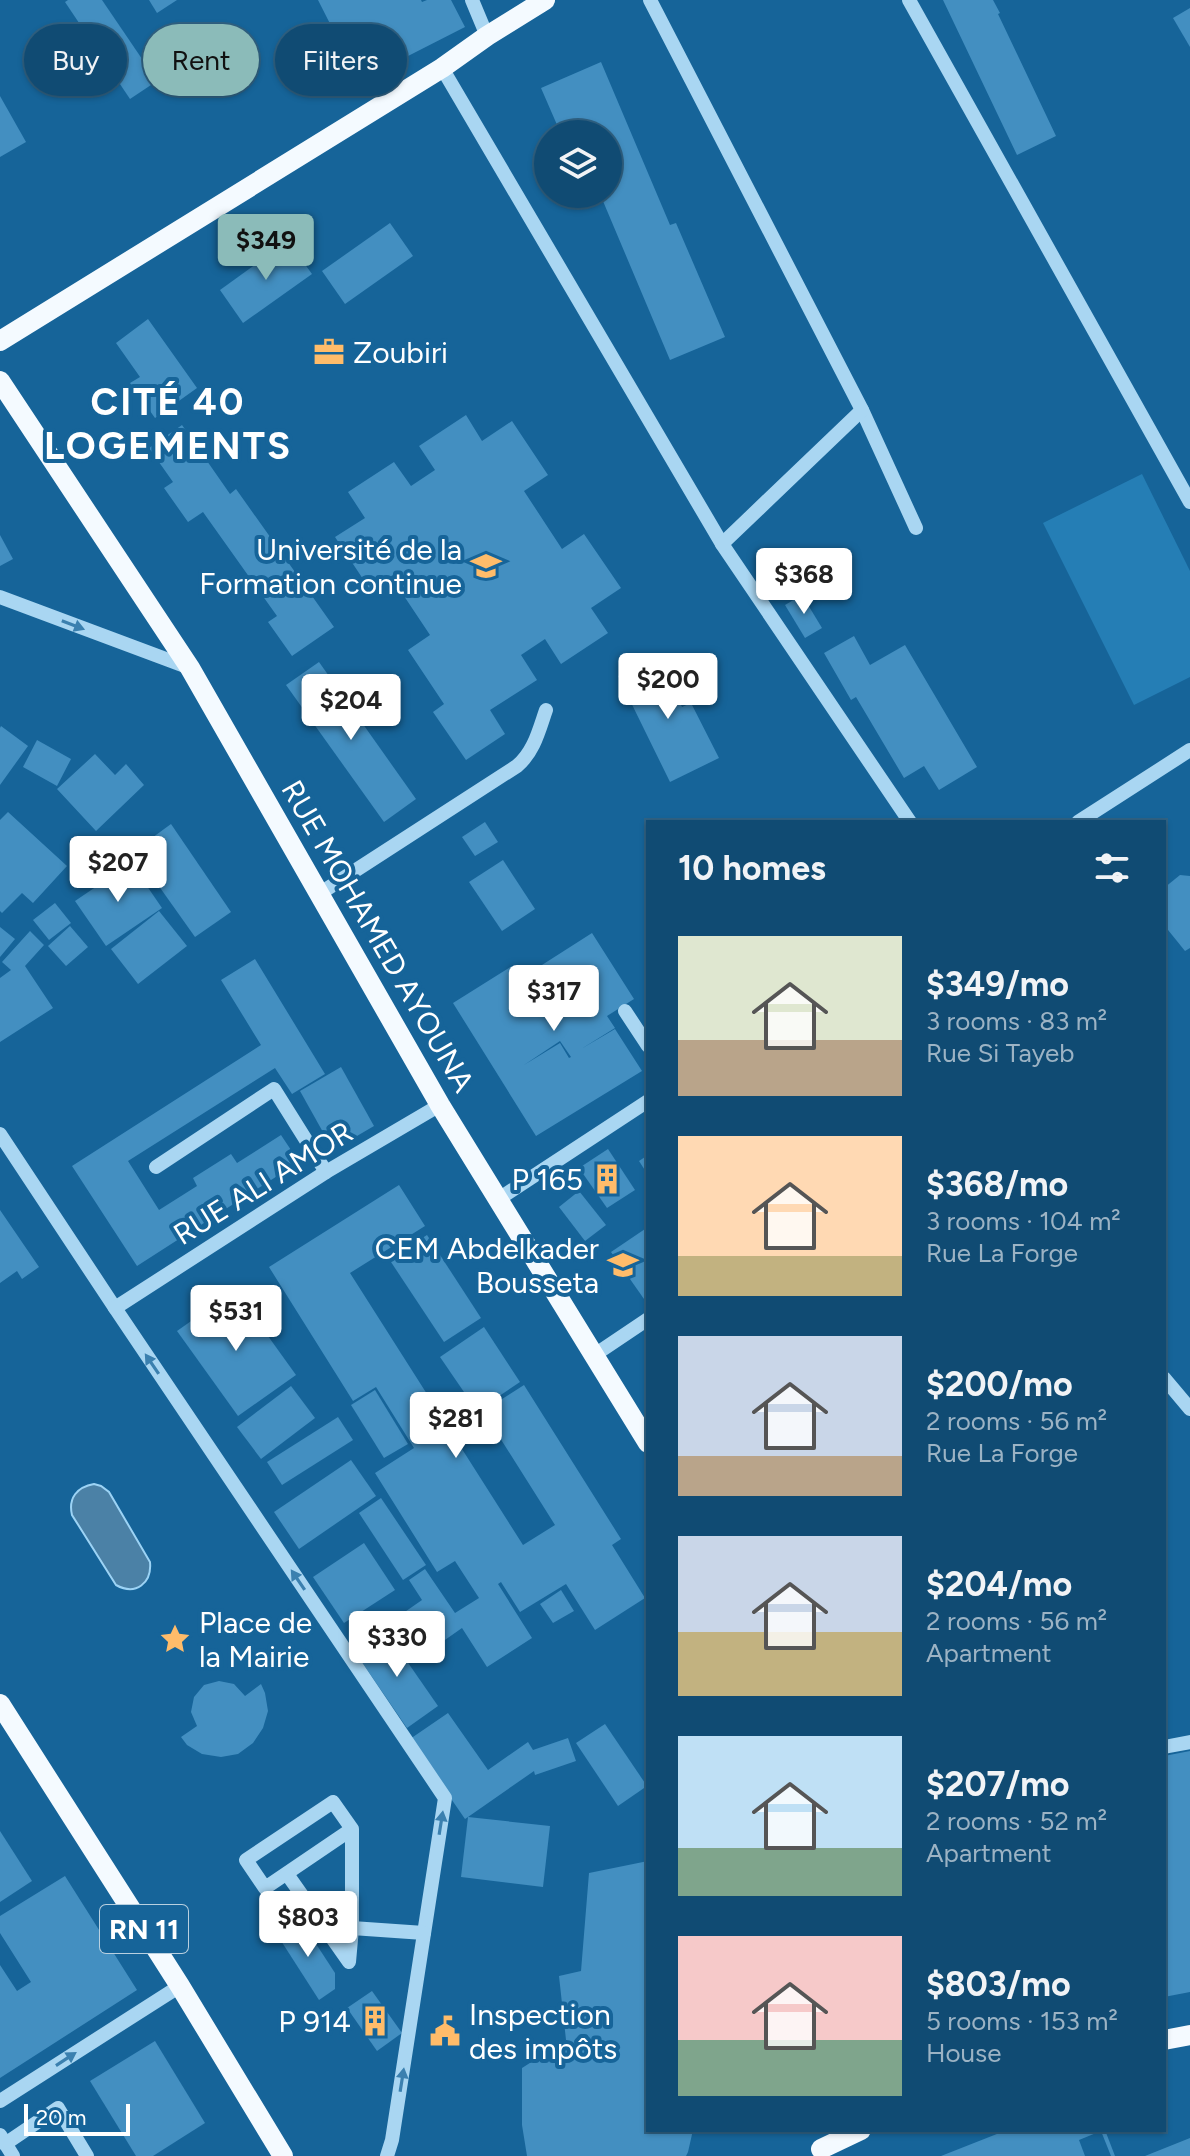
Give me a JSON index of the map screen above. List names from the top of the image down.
{
  "streets": {
    "main road": ["RUE MOHAMED AYOUNA", "RN 11"],
    "street": ["RUE ALI AMOR"]
  },
  "crossings": [
    ["RUE MOHAMED AYOUNA", "RUE ALI AMOR"]
  ],
  "districts": ["CITÉ 40 LOGEMENTS"],
  "places": {
    "office": ["Zoubiri"],
    "school or university": ["Université de la Formation continue", "CEM Abdelkader Bousseta"],
    "building": ["P 165", "P 914"],
    "place": ["Place de la Mairie"],
    "public building": ["Inspection des impôts"]
  },
  "scale_bar": "20 m",
  "page": {
    "chip": ["Buy", "Rent", "Filters"],
    "price": [
      "$349",
      "$368",
      "$200",
      "$204",
      "$207",
      "$317",
      "$531",
      "$281",
      "$330",
      "$803"
    ],
    "heading": "10 homes",
    "list": [
      {
        "name": "$349/mo",
        "note": "3 rooms · 83 m² · Rue Si Tayeb"
      },
      {
        "name": "$368/mo",
        "note": "3 rooms · 104 m² · Rue La Forge"
      },
      {
        "name": "$200/mo",
        "note": "2 rooms · 56 m² · Rue La Forge"
      },
      {
        "name": "$204/mo",
        "note": "2 rooms · 56 m² · Apartment"
      },
      {
        "name": "$207/mo",
        "note": "2 rooms · 52 m² · Apartment"
      },
      {
        "name": "$803/mo",
        "note": "5 rooms · 153 m² · House"
      }
    ],
    "scale": "20 m"
  }
}
